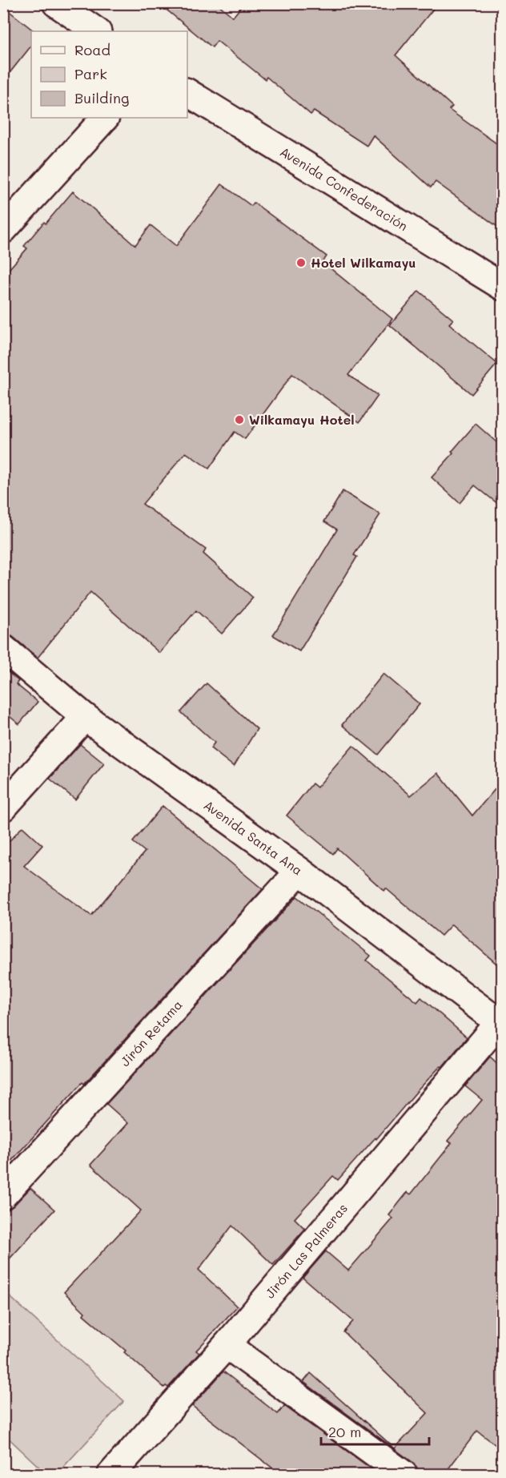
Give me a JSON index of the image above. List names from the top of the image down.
{
  "streets": {
    "street": [
      "Avenida Confederación",
      "Avenida Santa Ana",
      "Jirón Retama",
      "Jirón Las Palmeras"
    ]
  },
  "crossings": [
    ["Avenida Santa Ana", "Jirón Retama"],
    ["Avenida Santa Ana", "Jirón Las Palmeras"]
  ],
  "places": ["Hotel Wilkamayu", "Wilkamayu Hotel"],
  "legend": ["Road", "Park", "Building"],
  "scale_bar": "20 m"
}
